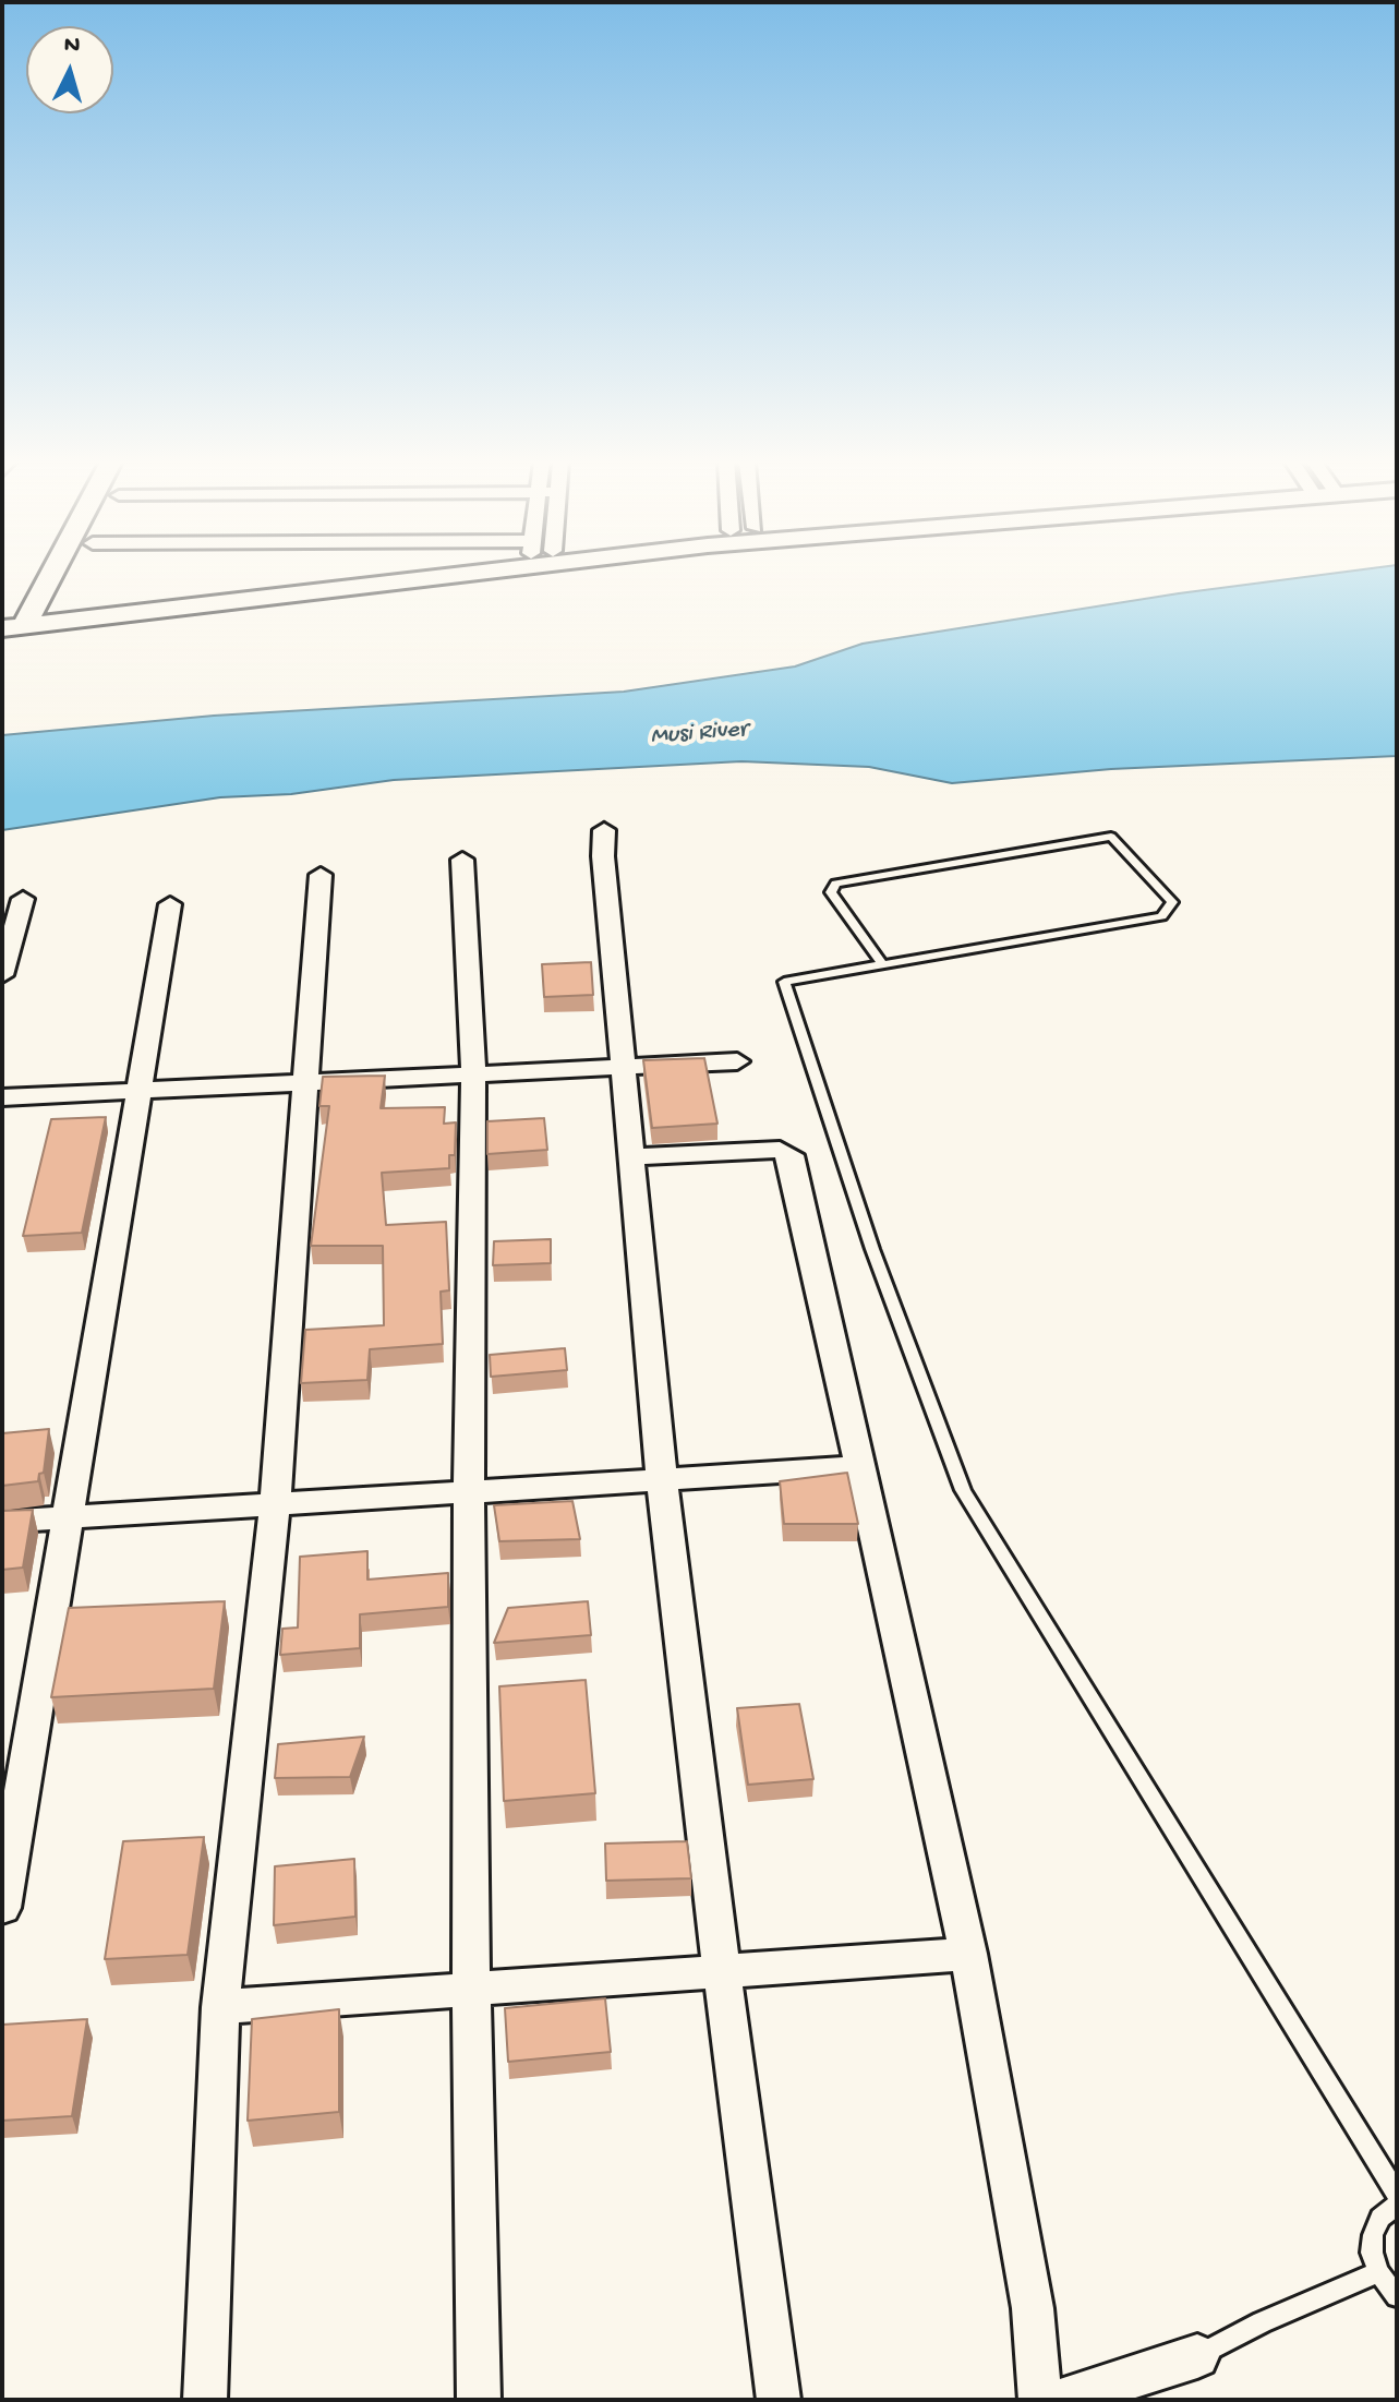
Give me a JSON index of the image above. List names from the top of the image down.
{
  "water": ["Musi River"],
  "north": "top"
}
